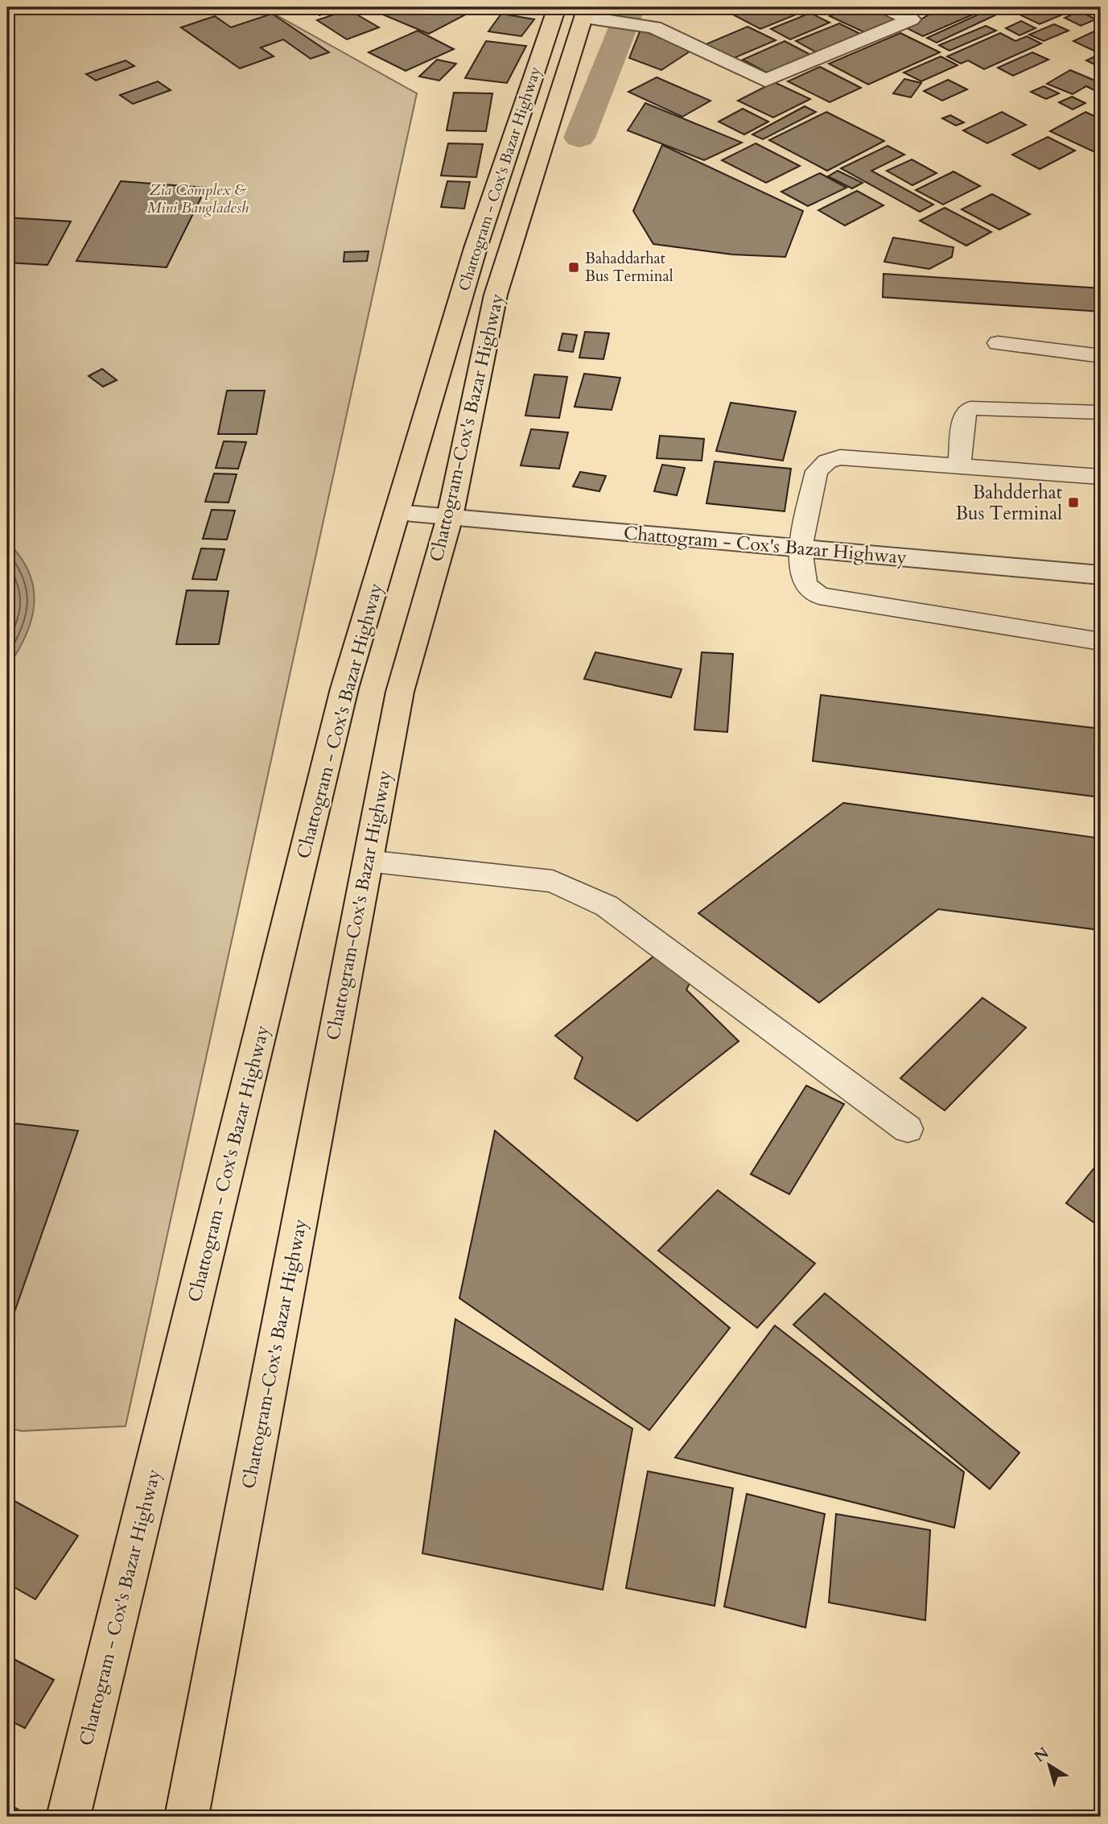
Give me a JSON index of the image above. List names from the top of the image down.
{
  "streets": {
    "highway": ["Chattogram - Cox's Bazar Highway", "Chattogram-Cox's Bazar Highway"]
  },
  "crossings": [
    ["Chattogram - Cox's Bazar Highway", "Chattogram-Cox's Bazar Highway"]
  ],
  "parks": ["Zia Complex & Mini Bangladesh"],
  "places": {
    "transit": ["Bahaddarhat Bus Terminal", "Bahdderhat Bus Terminal"]
  },
  "north": "top left"
}
